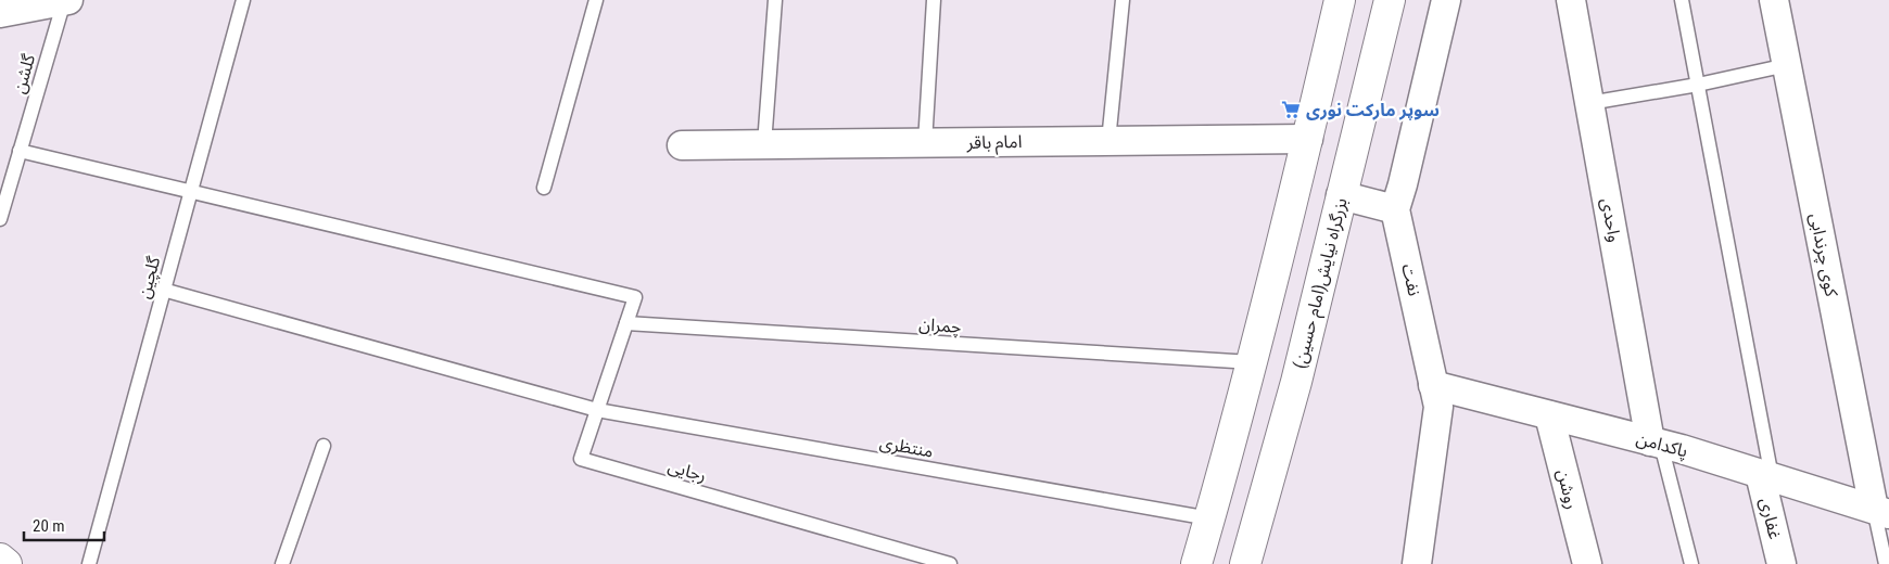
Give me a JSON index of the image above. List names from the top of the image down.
{
  "streets": {
    "main road": ["بزرگراه نیایش(امام حسین)"],
    "street": [
      "امام باقر",
      "واحدی",
      "کوی چرندابی",
      "نفت",
      "پاکدامن",
      "روشن",
      "غفاری"
    ],
    "lane": [
      "گلشن",
      "گلچین",
      "چمران",
      "منتظری",
      "رجایی"
    ]
  },
  "crossings": [
    ["واحدی", "پاکدامن"],
    ["کوی چرندابی", "پاکدامن"],
    ["گلچین", "منتظری"],
    ["گلچین", "رجایی"],
    ["نفت", "پاکدامن"],
    ["چمران", "رجایی"],
    ["پاکدامن", "روشن"],
    ["پاکدامن", "غفاری"],
    ["منتظری", "رجایی"]
  ],
  "places": {
    "supermarket": ["سوپر مارکت نوری"]
  },
  "scale_bar": "20 m"
}
